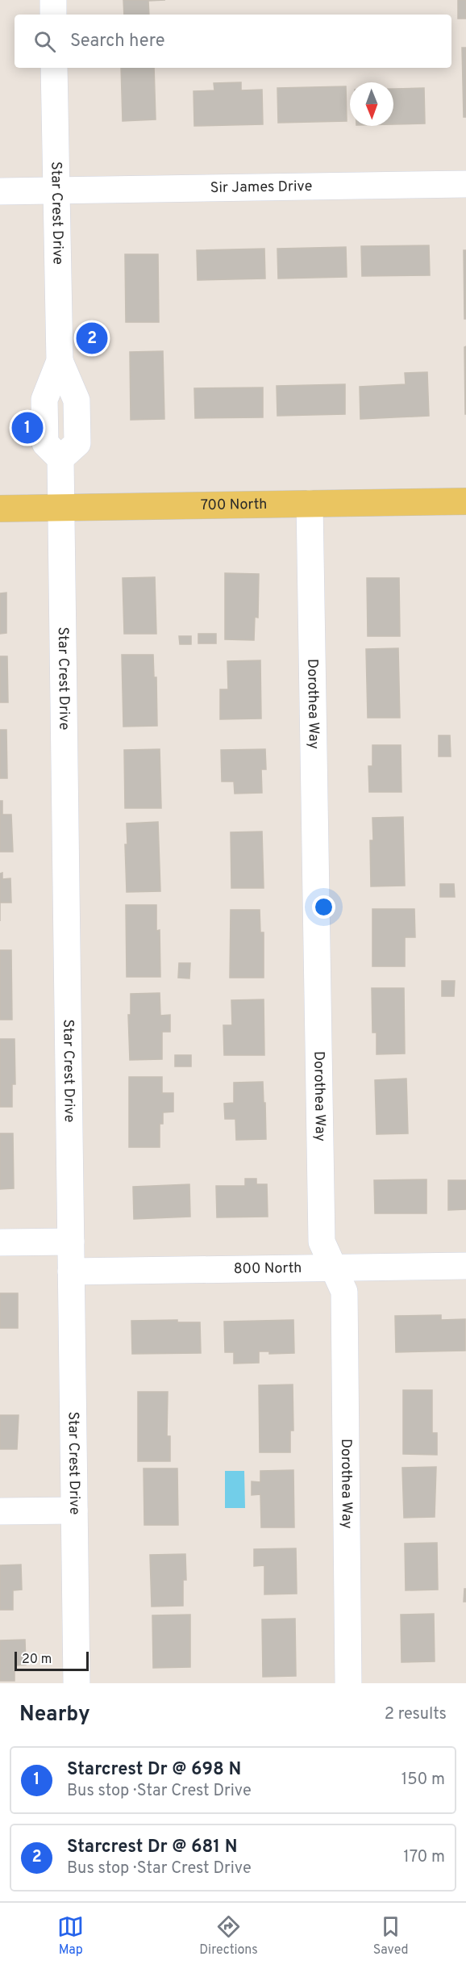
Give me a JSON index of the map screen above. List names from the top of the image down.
{
  "streets": {
    "main road": ["700 North"],
    "street": [
      "Sir James Drive",
      "Star Crest Drive",
      "Dorothea Way",
      "800 North"
    ]
  },
  "crossings": [
    ["Sir James Drive", "Star Crest Drive"],
    ["Star Crest Drive", "700 North"],
    ["Star Crest Drive", "800 North"],
    ["700 North", "Dorothea Way"],
    ["Dorothea Way", "800 North"]
  ],
  "scale_bar": "20 m",
  "north": "bottom",
  "page": {
    "search": "Search here",
    "pins": ["2", "1"],
    "scale": "20 m",
    "heading": ["Nearby", "2 results"],
    "list": [
      {
        "mark": "1",
        "name": "Starcrest Dr @ 698 N",
        "note": "Bus stop · Star Crest Drive",
        "value": "150 m"
      },
      {
        "mark": "2",
        "name": "Starcrest Dr @ 681 N",
        "note": "Bus stop · Star Crest Drive",
        "value": "170 m"
      }
    ],
    "nav": ["Map", "Directions", "Saved"]
  }
}
